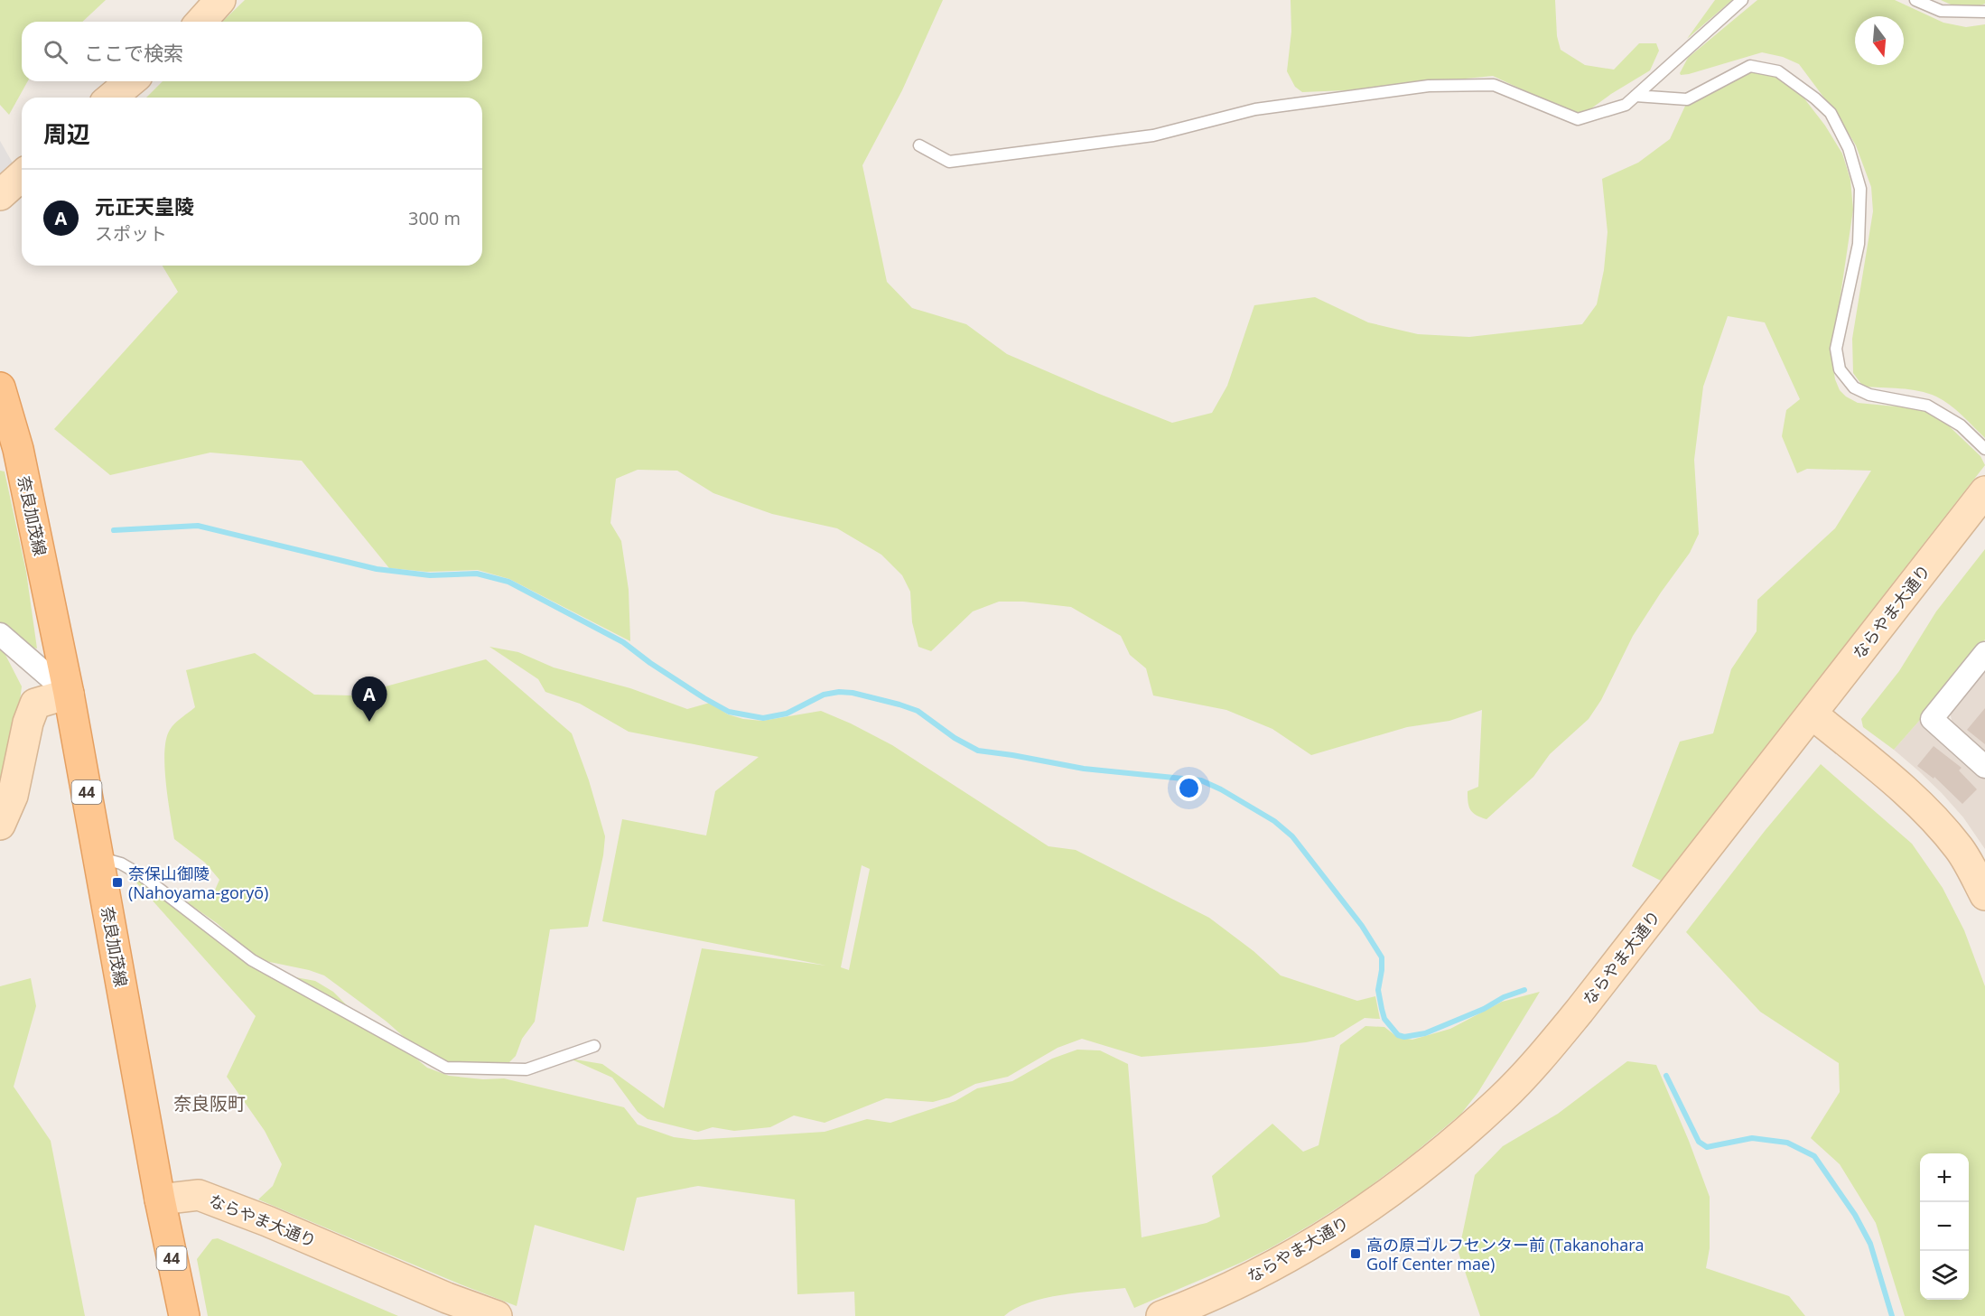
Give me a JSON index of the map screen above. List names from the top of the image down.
{
  "streets": {
    "main road": ["奈良加茂線", "44"],
    "street": ["ならやま大通り"]
  },
  "crossings": [
    ["奈良加茂線", "ならやま大通り"]
  ],
  "districts": ["奈良阪町"],
  "places": {
    "transit": ["奈保山御陵 (Nahoyama-goryō)", "高の原ゴルフセンター前 (Takanohara Golf Center mae)"]
  },
  "north": "bottom",
  "page": {
    "search": "ここで検索",
    "heading": "周辺",
    "list": [
      {
        "mark": "A",
        "name": "元正天皇陵",
        "note": "スポット",
        "value": "300 m"
      }
    ],
    "pins": "A",
    "map_buttons": ["+", "−"]
  }
}
